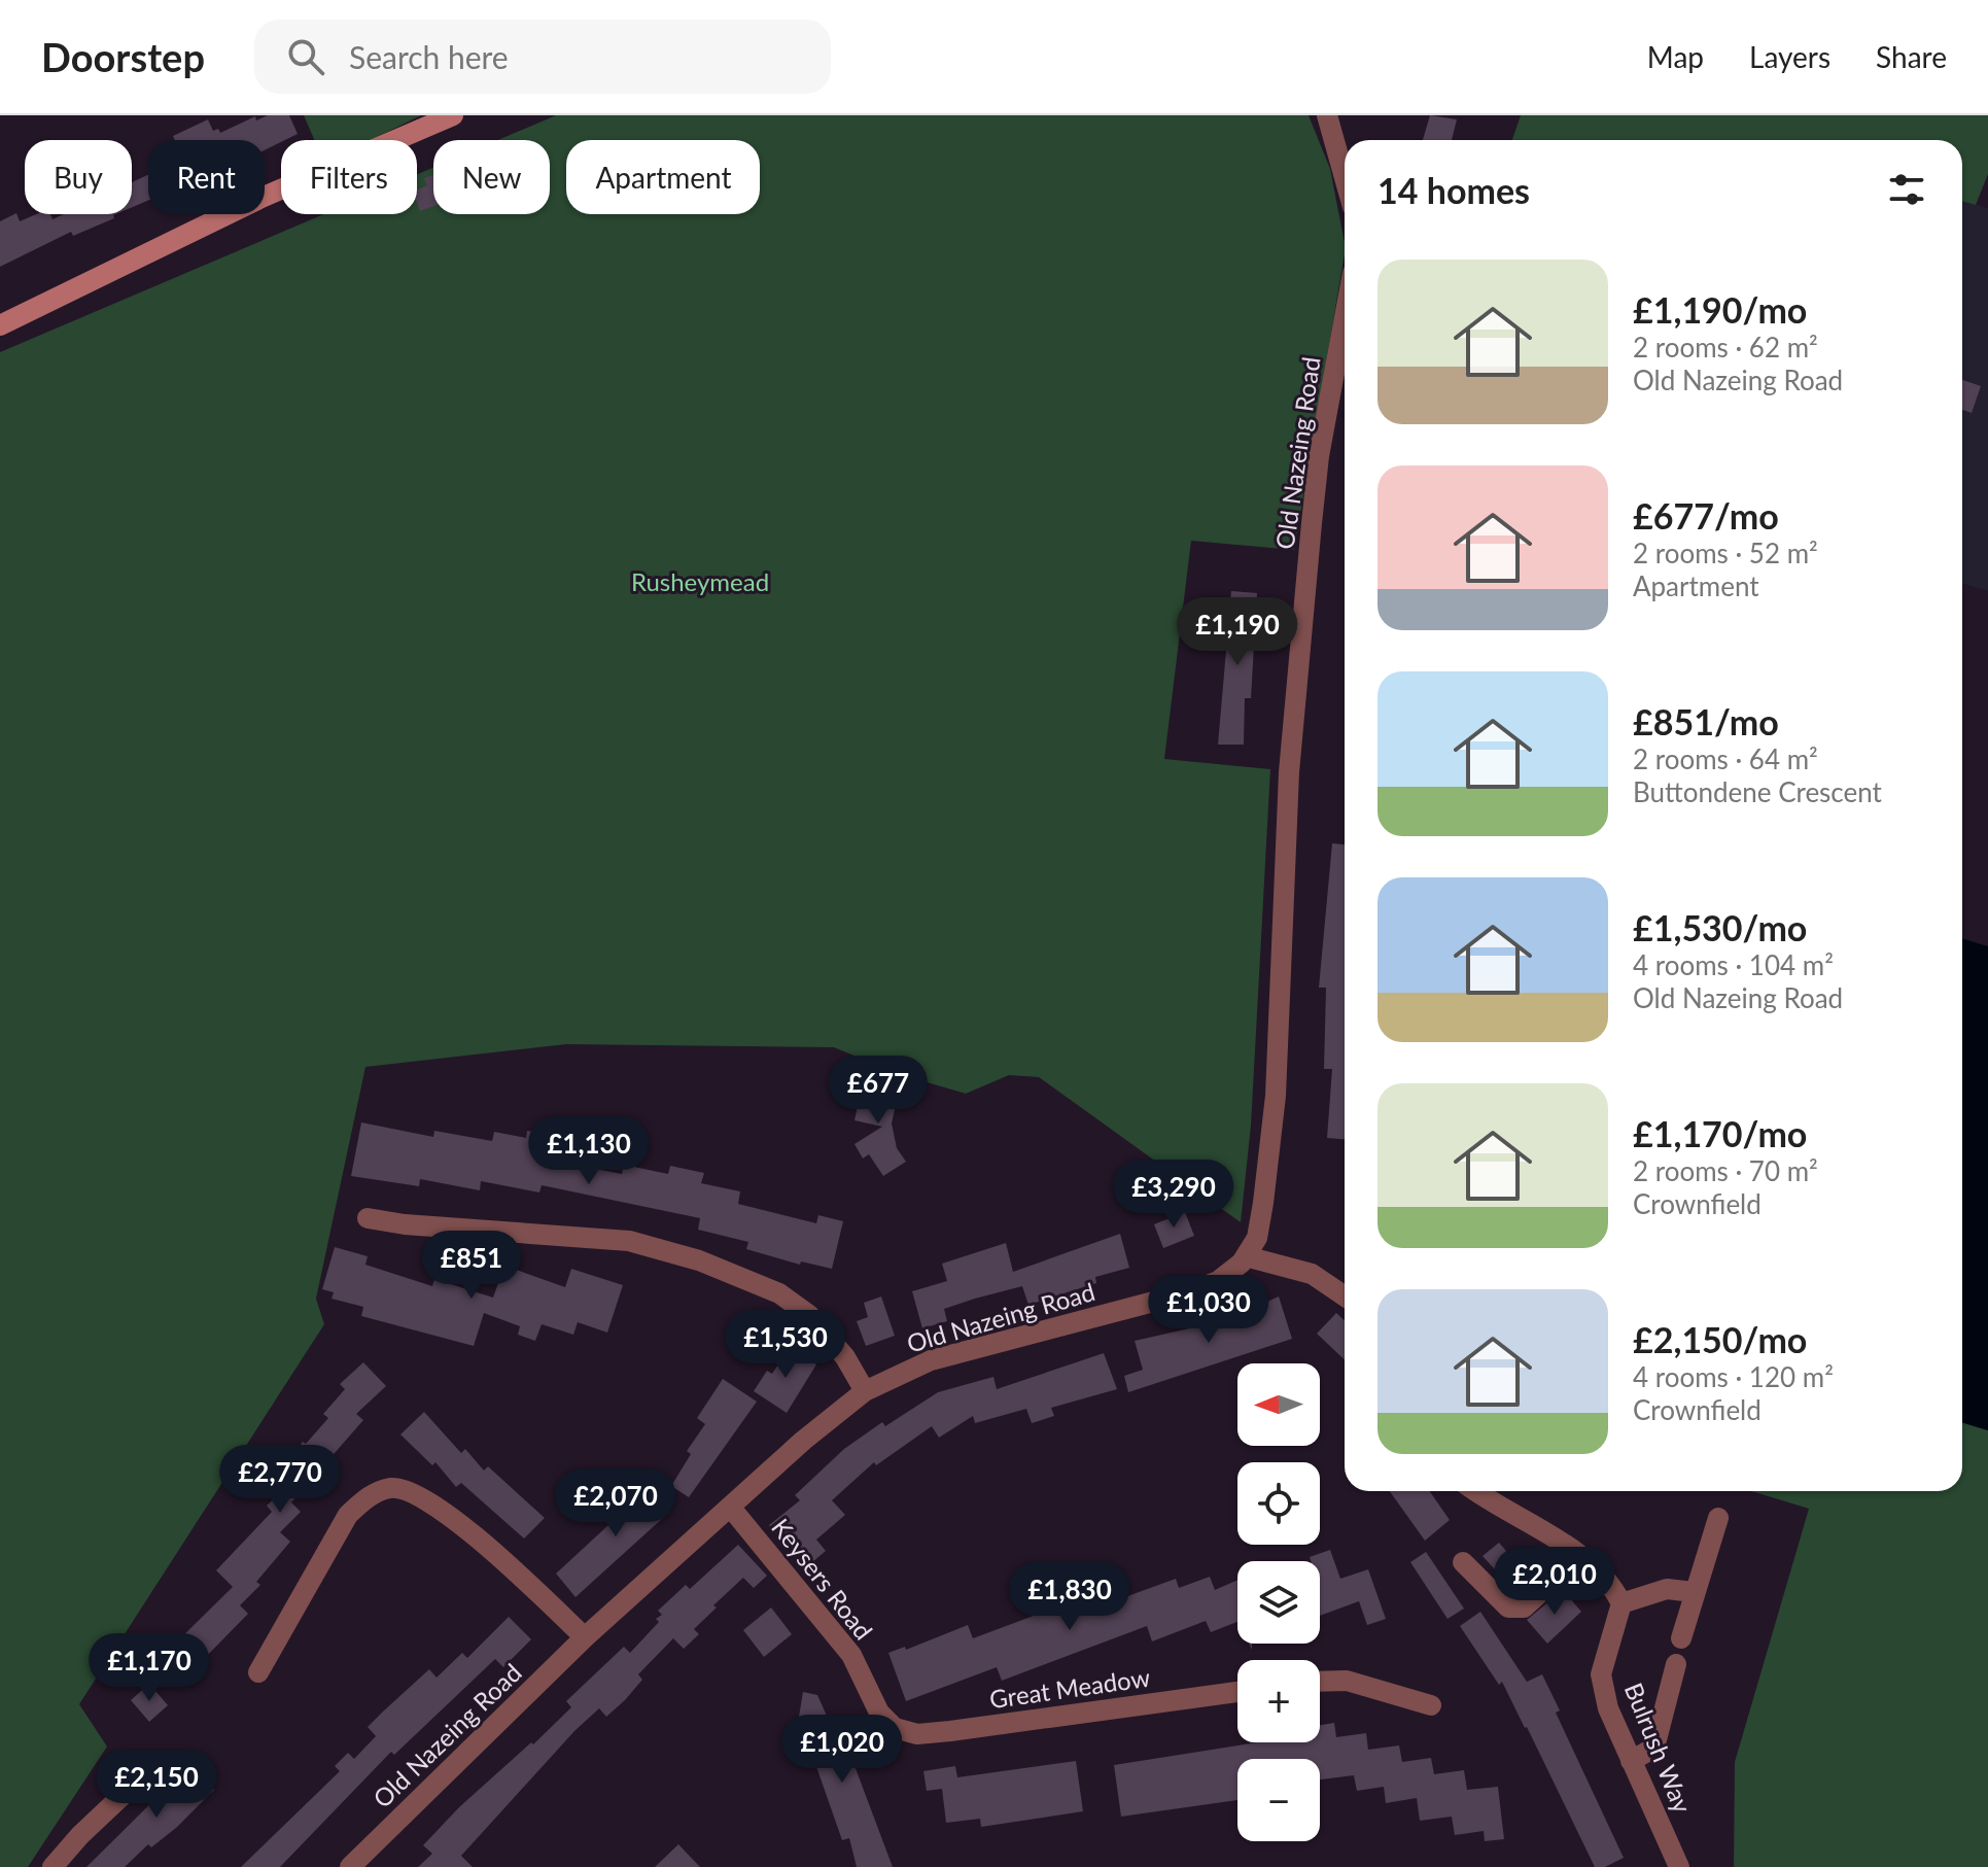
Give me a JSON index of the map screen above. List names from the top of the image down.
{
  "streets": {
    "street": [
      "Old Nazeing Road",
      "Keysers Road",
      "Great Meadow",
      "Bulrush Way"
    ]
  },
  "crossings": [
    ["Old Nazeing Road", "Keysers Road"],
    ["Keysers Road", "Great Meadow"]
  ],
  "parks": ["Rusheymead"],
  "north": "left",
  "page": {
    "header": "Doorstep",
    "search": "Search here",
    "nav": ["Map", "Layers", "Share"],
    "chip": [
      "Buy",
      "Rent",
      "Filters",
      "New",
      "Apartment"
    ],
    "heading": "14 homes",
    "list": [
      {
        "name": "£1,190/mo",
        "note": "2 rooms · 62 m² · Old Nazeing Road"
      },
      {
        "name": "£677/mo",
        "note": "2 rooms · 52 m² · Apartment"
      },
      {
        "name": "£851/mo",
        "note": "2 rooms · 64 m² · Buttondene Crescent"
      },
      {
        "name": "£1,530/mo",
        "note": "4 rooms · 104 m² · Old Nazeing Road"
      },
      {
        "name": "£1,170/mo",
        "note": "2 rooms · 70 m² · Crownfield"
      },
      {
        "name": "£2,150/mo",
        "note": "4 rooms · 120 m² · Crownfield"
      }
    ],
    "price": [
      "£1,190",
      "£677",
      "£1,130",
      "£3,290",
      "£851",
      "£1,030",
      "£1,530",
      "£2,770",
      "£2,070",
      "£2,010",
      "£1,830",
      "£1,170",
      "£1,020",
      "£2,150"
    ],
    "map_buttons": ["+", "−"]
  }
}
